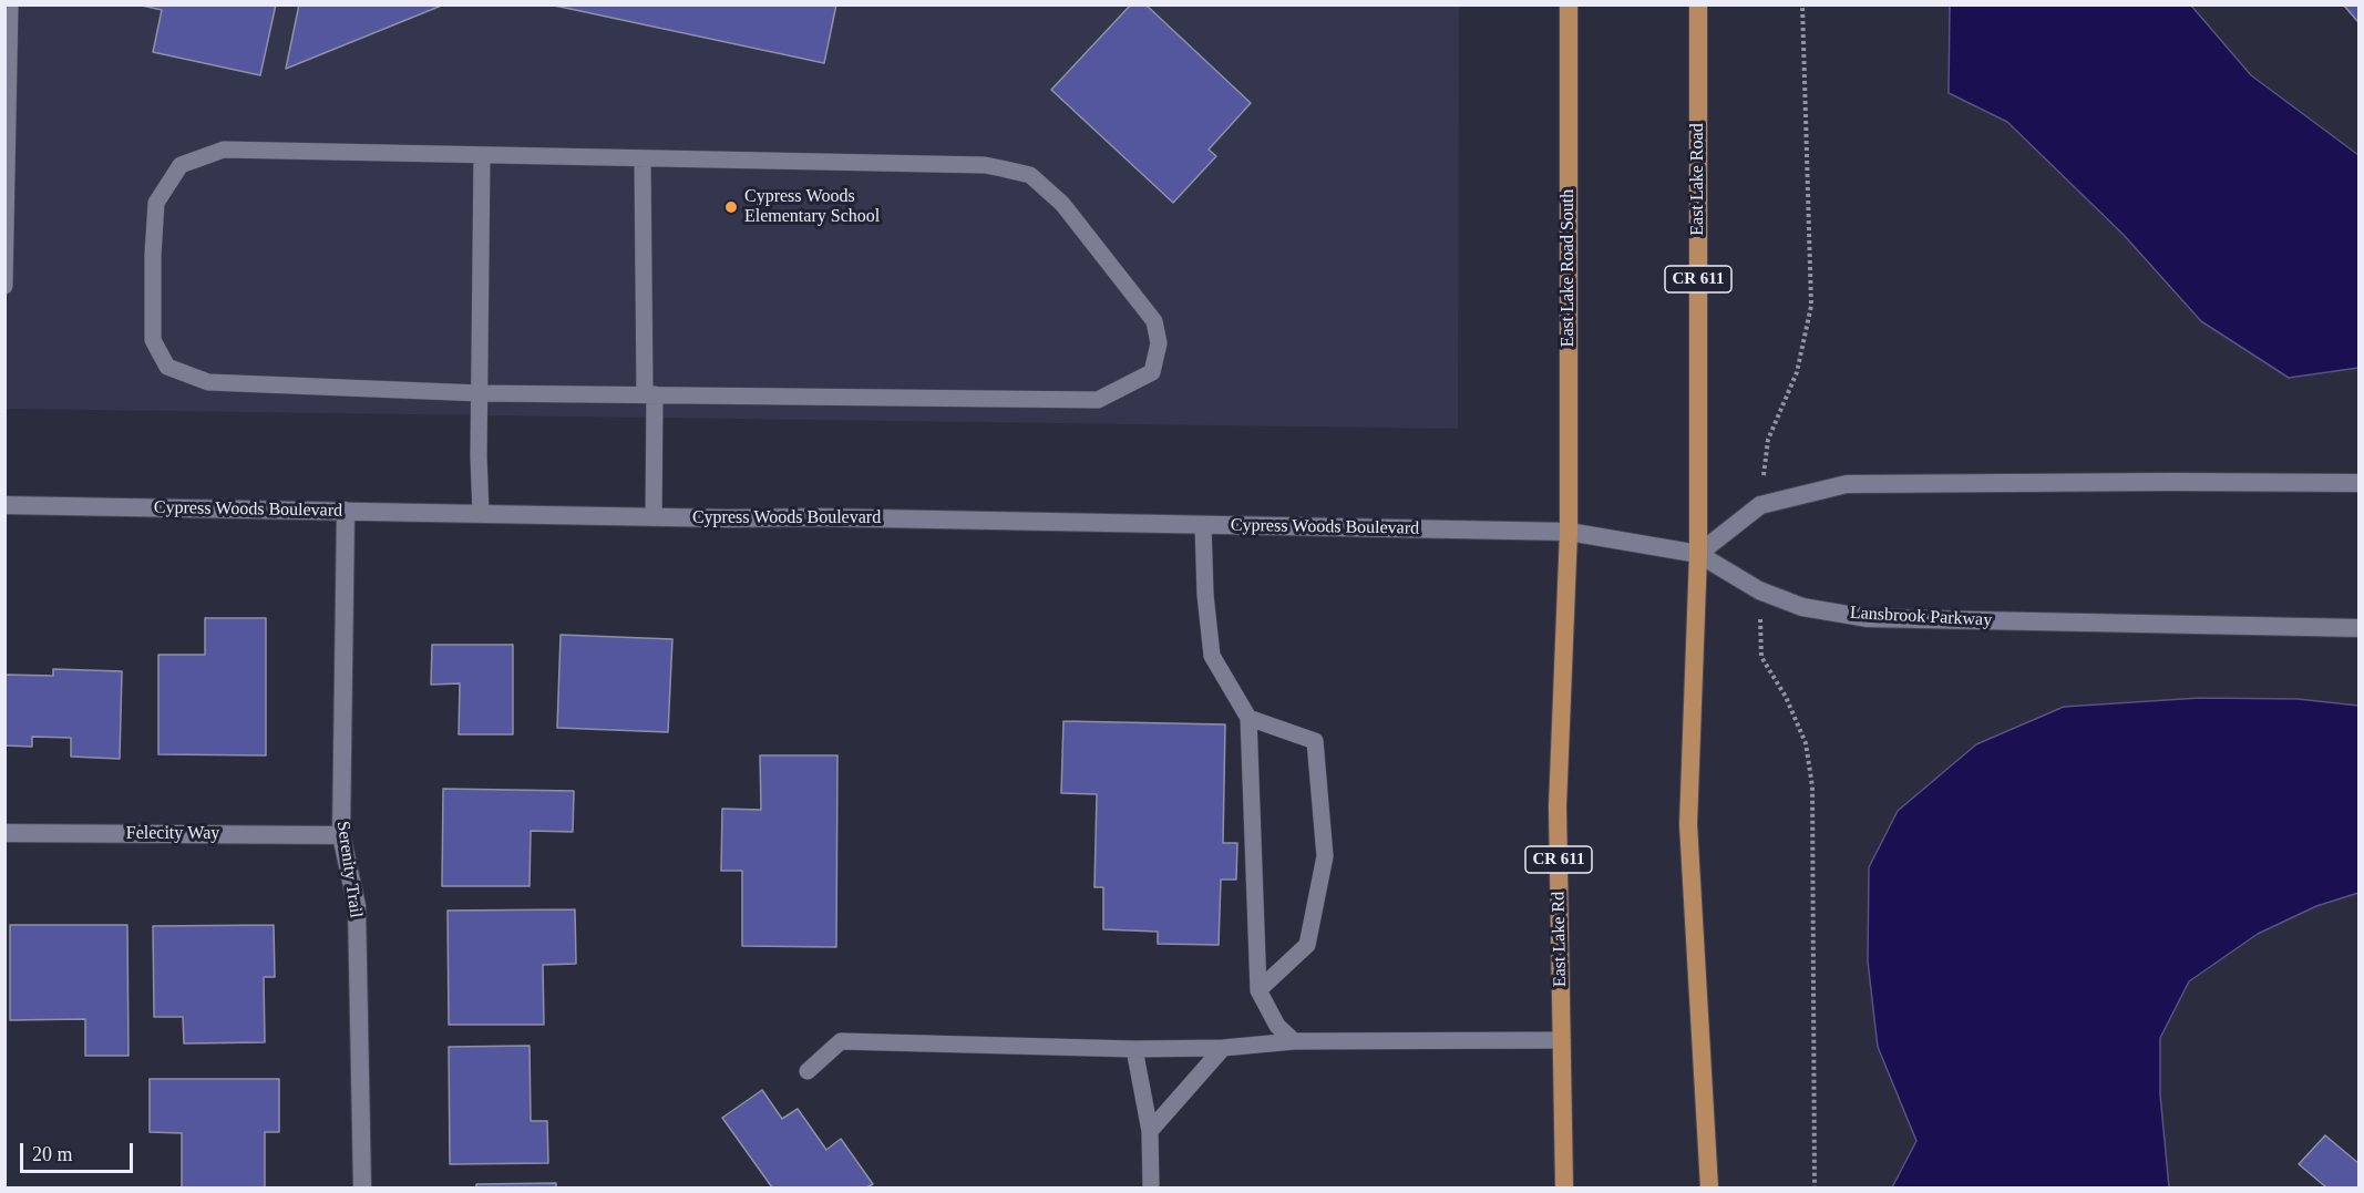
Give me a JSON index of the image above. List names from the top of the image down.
{
  "streets": {
    "main road": [
      "East Lake Road",
      "East Lake Road South",
      "CR 611",
      "East Lake Rd"
    ],
    "street": [
      "Cypress Woods Boulevard",
      "Lansbrook Parkway",
      "Felecity Way",
      "Serenity Trail"
    ]
  },
  "crossings": [
    ["East Lake Road", "CR 611"],
    ["East Lake Road", "Cypress Woods Boulevard"],
    ["East Lake Road", "Lansbrook Parkway"],
    ["East Lake Road South", "Cypress Woods Boulevard"],
    ["East Lake Road South", "East Lake Rd"],
    ["CR 611", "Cypress Woods Boulevard"],
    ["CR 611", "Lansbrook Parkway"],
    ["Cypress Woods Boulevard", "Lansbrook Parkway"],
    ["Cypress Woods Boulevard", "Serenity Trail"],
    ["Cypress Woods Boulevard", "East Lake Rd"],
    ["Felecity Way", "Serenity Trail"]
  ],
  "places": ["Cypress Woods Elementary School"],
  "scale_bar": "20 m"
}
